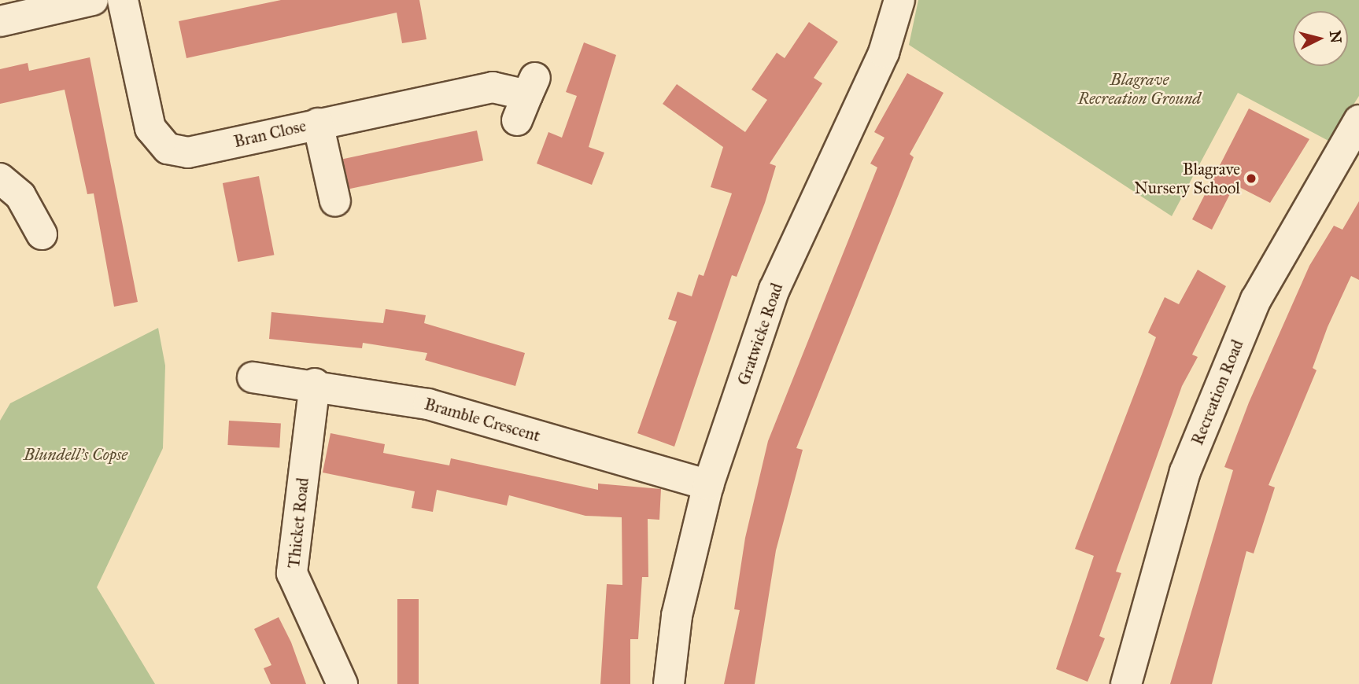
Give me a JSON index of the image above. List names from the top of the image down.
{
  "streets": {
    "street": [
      "Bran Close",
      "Gratwicke Road",
      "Recreation Road",
      "Bramble Crescent",
      "Thicket Road"
    ]
  },
  "crossings": [
    ["Gratwicke Road", "Bramble Crescent"],
    ["Bramble Crescent", "Thicket Road"]
  ],
  "parks": ["Blagrave Recreation Ground", "Blundell's Copse"],
  "places": ["Blagrave Nursery School"],
  "north": "right"
}
